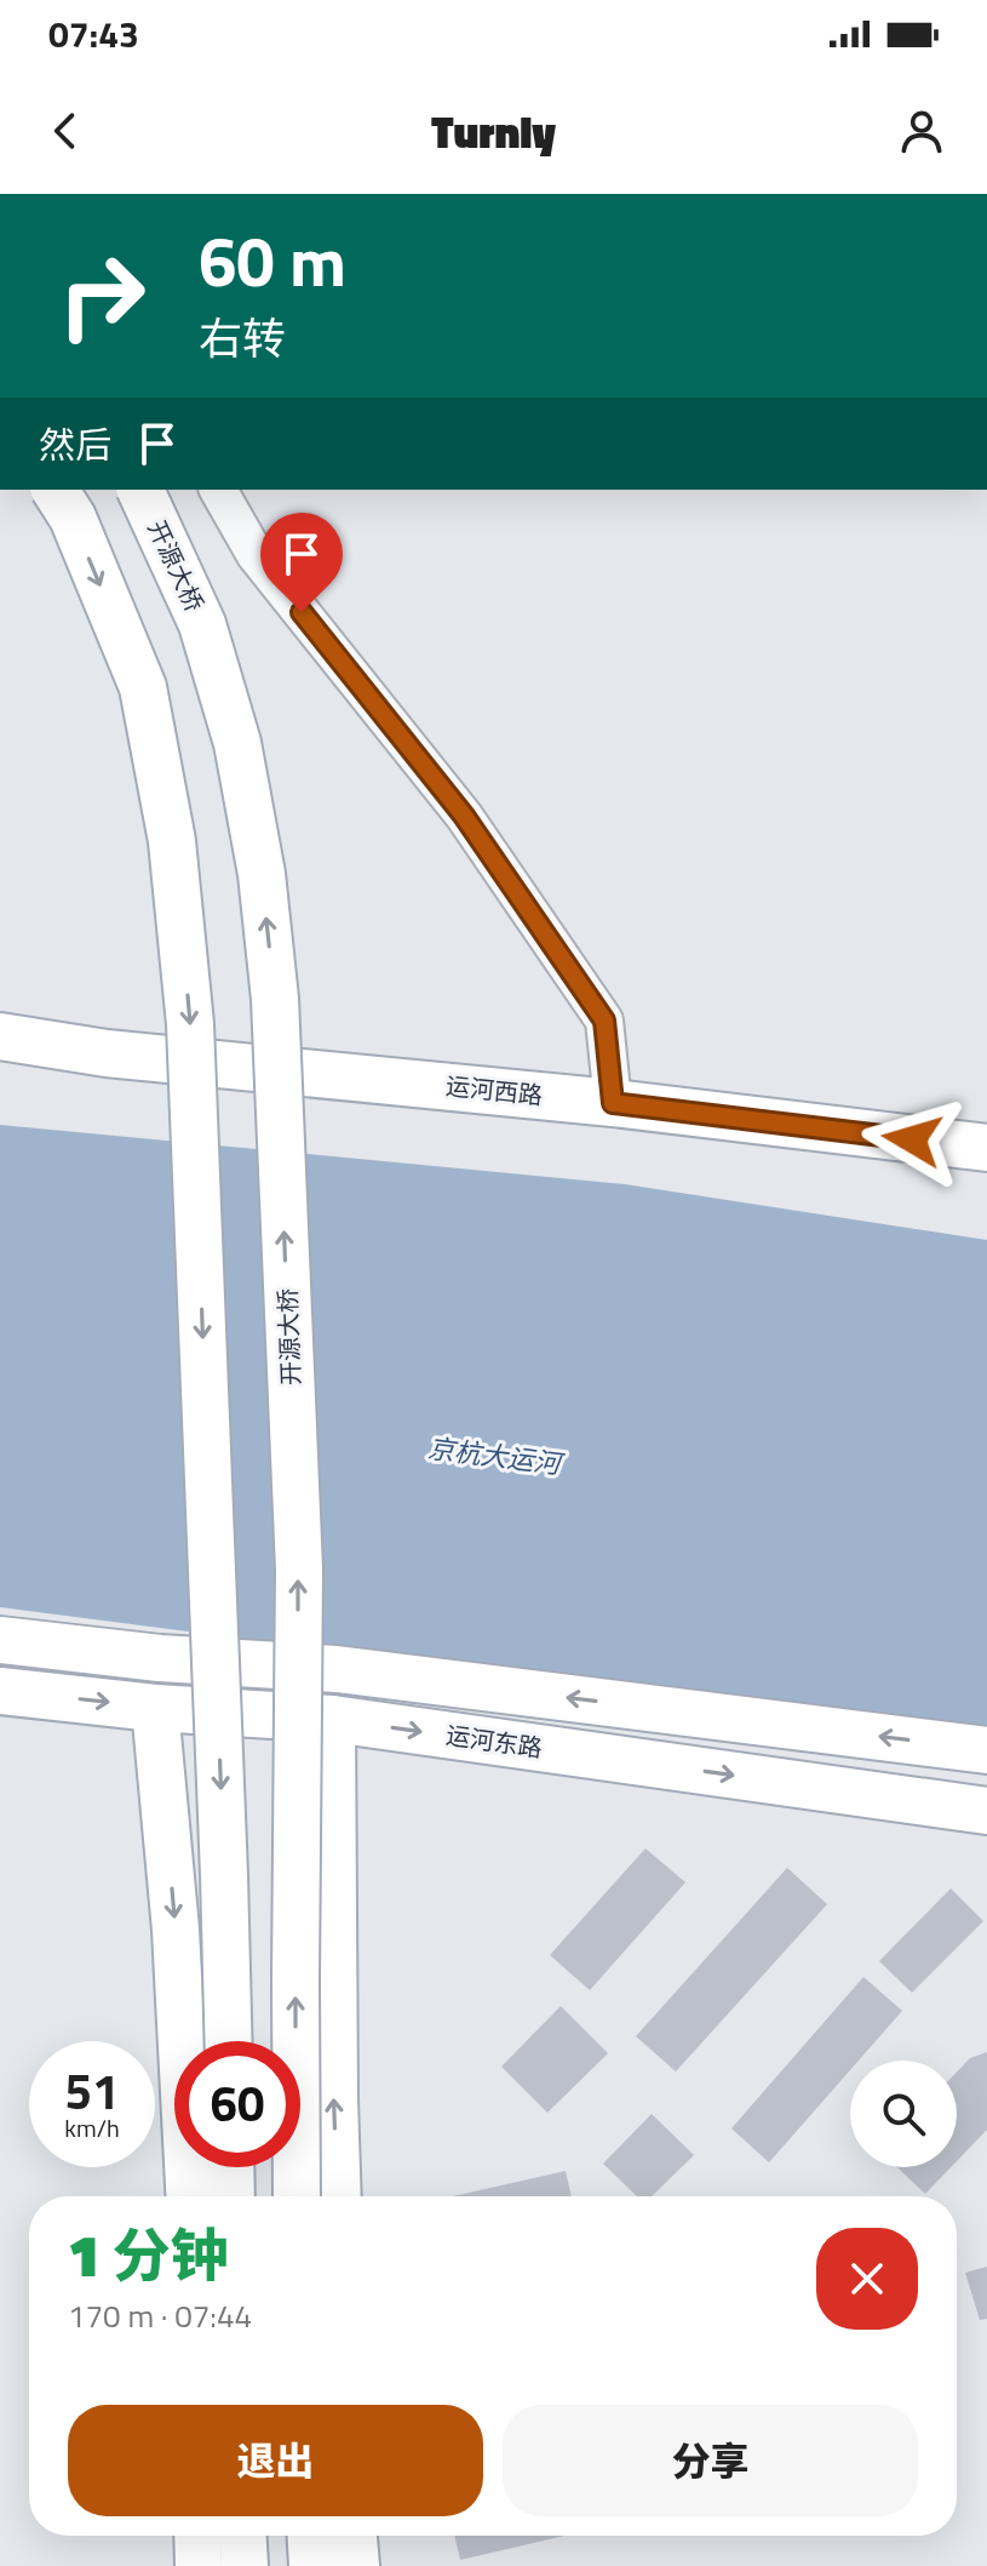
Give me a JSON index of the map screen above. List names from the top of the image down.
{
  "streets": {
    "main road": ["开源大桥", "运河西路", "运河东路"]
  },
  "water": ["京杭大运河"],
  "page": {
    "status": "07:43",
    "header": "Turnly",
    "turn": ["60 m", "右转"],
    "then": "然后",
    "speed": "51 km/h",
    "limit": "60",
    "heading": ["1 分钟", "170 m · 07:44"],
    "buttons": ["退出", "分享"]
  }
}
